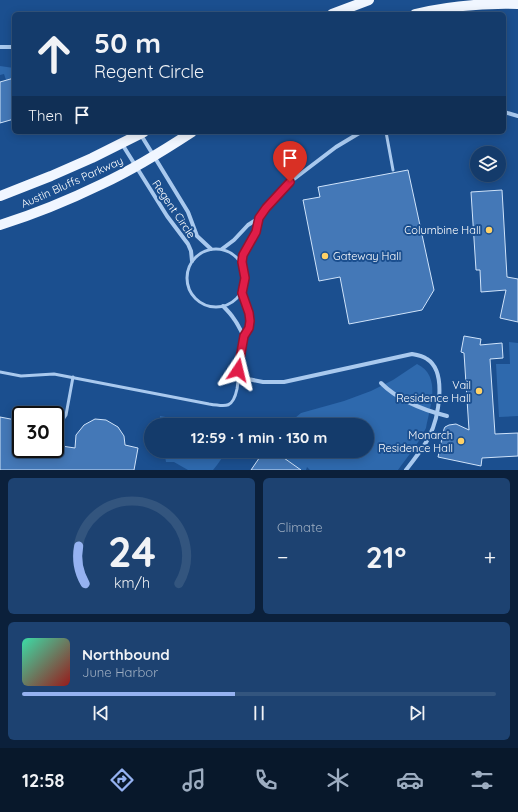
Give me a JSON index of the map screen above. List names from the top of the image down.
{
  "streets": {
    "main road": ["Austin Bluffs Parkway"],
    "street": ["Regent Circle"]
  },
  "crossings": [
    ["Austin Bluffs Parkway", "Regent Circle"]
  ],
  "places": [
    "Columbine Hall",
    "Gateway Hall",
    "Vail Residence Hall",
    "Monarch Residence Hall"
  ],
  "page": {
    "turn": ["50 m", "Regent Circle"],
    "then": "Then",
    "limit": "30",
    "trip": "12:59 · 1 min · 130 m",
    "tile": "Climate",
    "heat": ["−", "21°", "+"],
    "song": ["Northbound", "June Harbor"],
    "tabs": "12:58",
    "gauge": ["24", "km/h"]
  }
}
